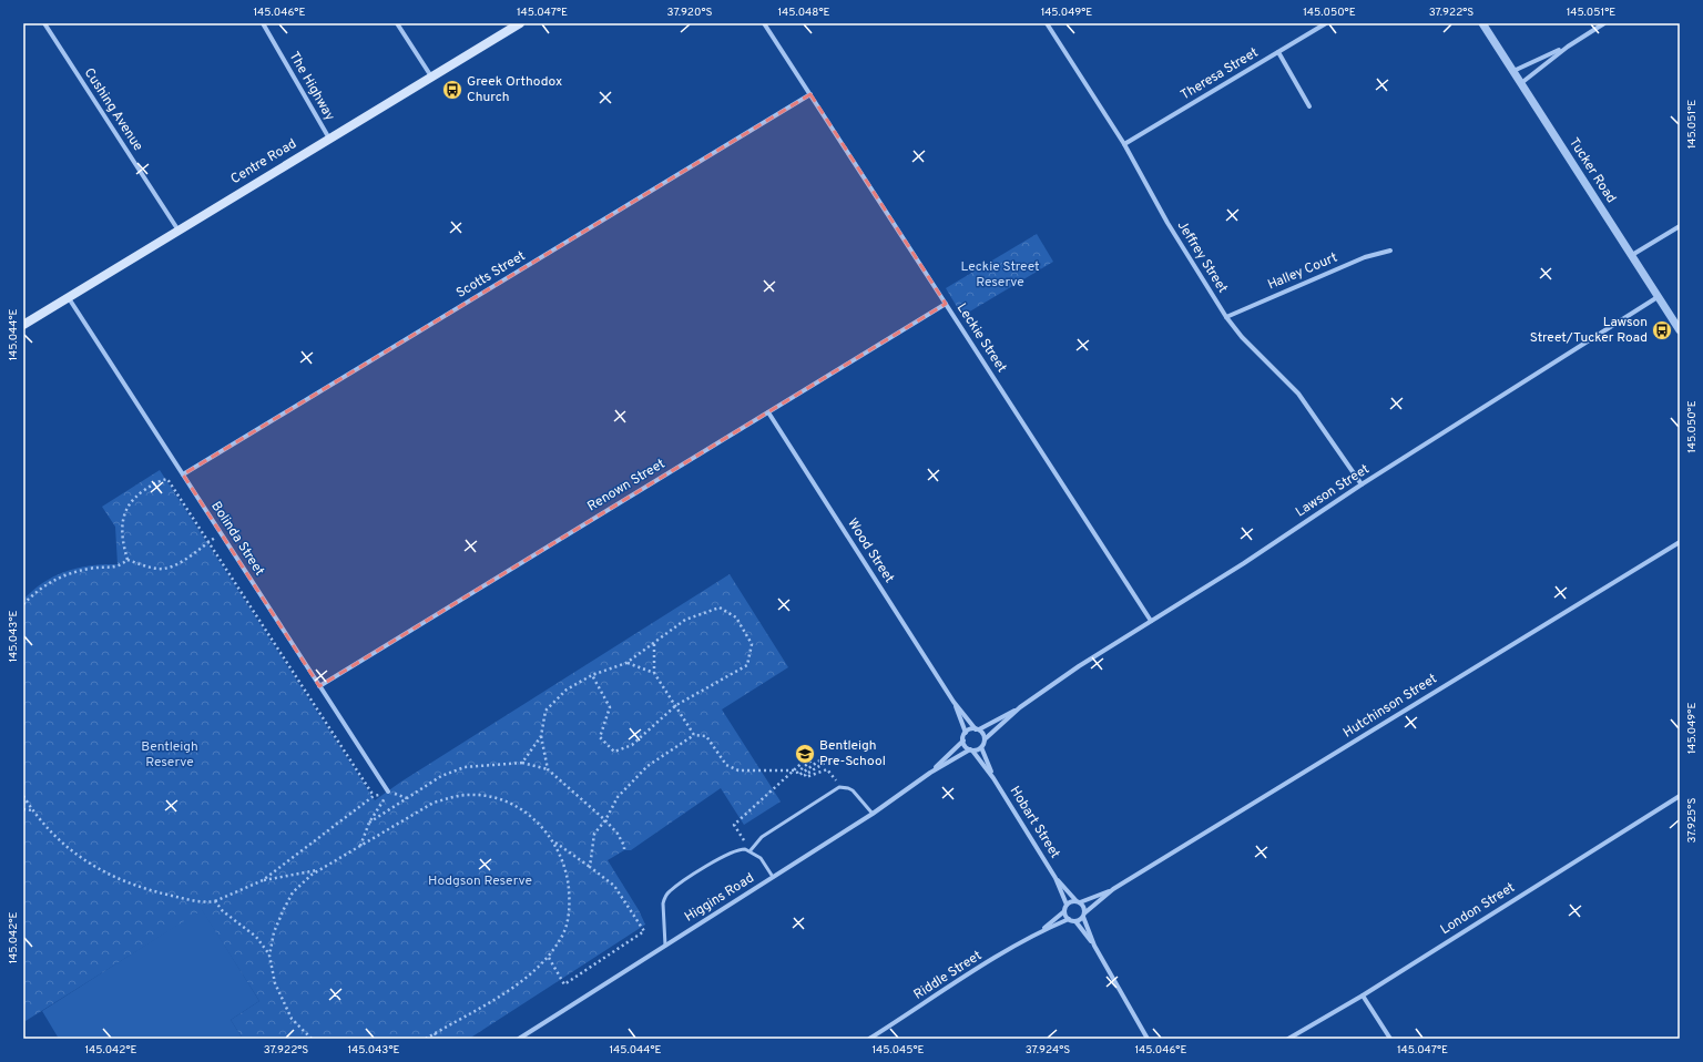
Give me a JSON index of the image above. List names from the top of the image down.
{
  "streets": {
    "main road": ["Centre Road"],
    "street": [
      "Theresa Street",
      "The Highway",
      "Cushing Avenue",
      "Tucker Road",
      "Jeffrey Street",
      "Halley Court",
      "Scotts Street",
      "Leckie Street",
      "Renown Street",
      "Lawson Street",
      "Bolinda Street",
      "Wood Street",
      "Hutchinson Street",
      "Hobart Street",
      "Higgins Road",
      "London Street",
      "Riddle Street"
    ]
  },
  "crossings": [
    ["Theresa Street", "Jeffrey Street"],
    ["The Highway", "Centre Road"],
    ["Cushing Avenue", "Centre Road"],
    ["Centre Road", "Bolinda Street"],
    ["Tucker Road", "Lawson Street"],
    ["Jeffrey Street", "Halley Court"],
    ["Jeffrey Street", "Lawson Street"],
    ["Scotts Street", "Leckie Street"],
    ["Scotts Street", "Bolinda Street"],
    ["Leckie Street", "Renown Street"],
    ["Leckie Street", "Lawson Street"],
    ["Renown Street", "Bolinda Street"],
    ["Renown Street", "Wood Street"],
    ["Lawson Street", "Wood Street"],
    ["Lawson Street", "Hobart Street"],
    ["Lawson Street", "Higgins Road"],
    ["Wood Street", "Hobart Street"],
    ["Wood Street", "Higgins Road"],
    ["Hutchinson Street", "Hobart Street"],
    ["Hutchinson Street", "Riddle Street"],
    ["Hobart Street", "Higgins Road"],
    ["Hobart Street", "Riddle Street"]
  ],
  "parks": ["Leckie Street Reserve", "Bentleigh Reserve", "Hodgson Reserve"],
  "places": {
    "bus stop": ["Greek Orthodox Church", "Lawson Street/Tucker Road"],
    "school or university": ["Bentleigh Pre-School"]
  },
  "coordinates": [
    "145.046°E",
    "145.047°E",
    "37.920°S",
    "145.048°E",
    "145.049°E",
    "145.050°E",
    "37.922°S",
    "145.051°E",
    "145.044°E",
    "145.043°E",
    "37.925°S",
    "145.042°E",
    "145.045°E",
    "37.924°S"
  ]
}
